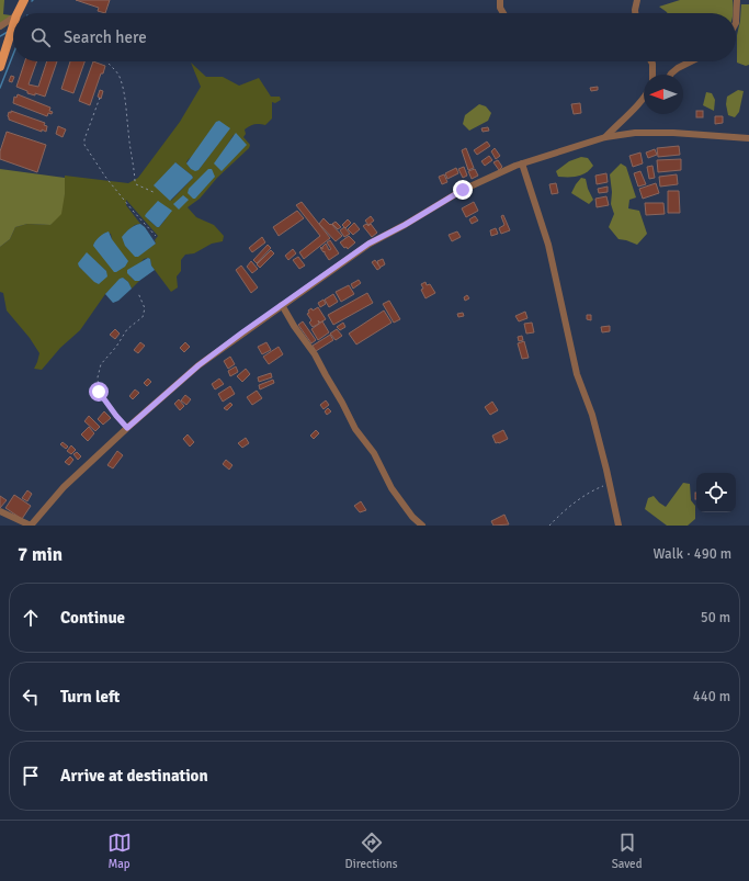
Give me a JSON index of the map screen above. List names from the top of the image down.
{
  "north": "left",
  "page": {
    "search": "Search here",
    "heading": ["7 min", "Walk · 490 m"],
    "list": [
      ["Continue", "50 m"],
      ["Turn left", "440 m"],
      "Arrive at destination"
    ],
    "nav": ["Map", "Directions", "Saved"]
  }
}
